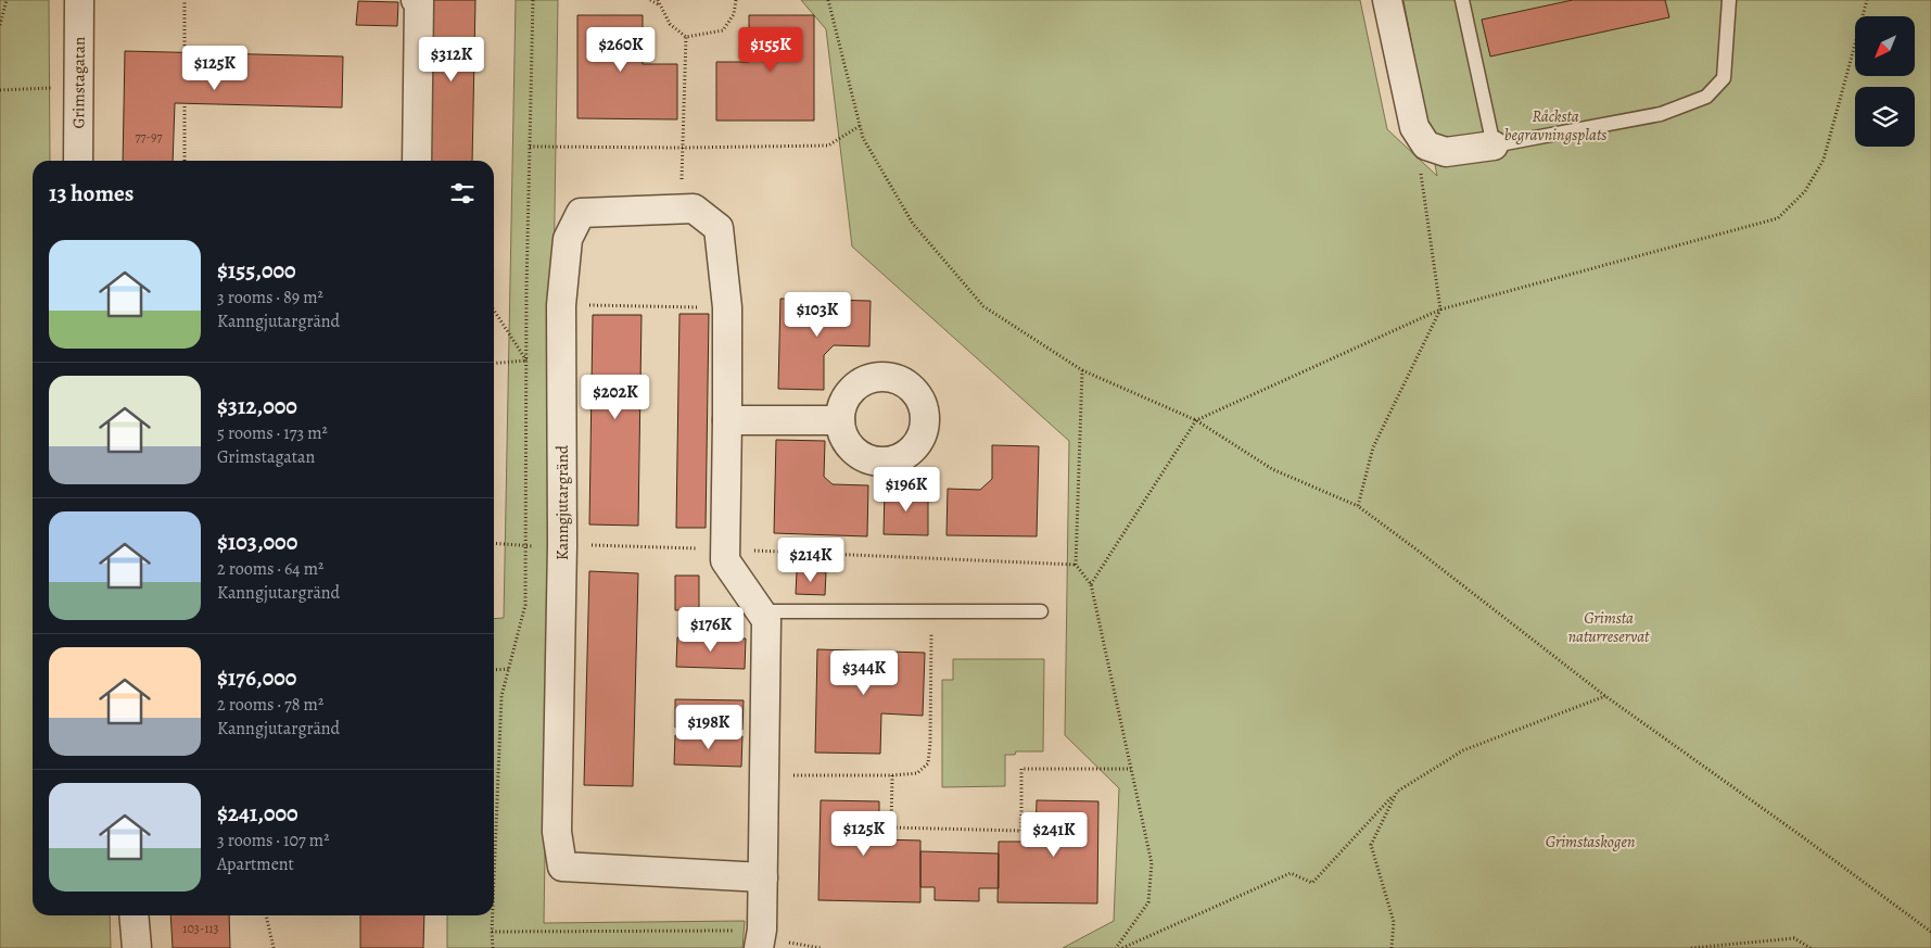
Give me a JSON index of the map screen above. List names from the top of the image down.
{
  "streets": {
    "street": ["Grimstagatan", "Kanngjutargränd"]
  },
  "parks": ["Råcksta begravningsplats", "Grimsta naturreservat", "Grimstaskogen"],
  "house_numbers": ["77-97", "103-113"],
  "north": "bottom left",
  "page": {
    "price": [
      "$260K",
      "$155K",
      "$312K",
      "$125K",
      "$103K",
      "$202K",
      "$196K",
      "$214K",
      "$176K",
      "$344K",
      "$198K",
      "$125K",
      "$241K"
    ],
    "heading": "13 homes",
    "list": [
      {
        "name": "$155,000",
        "note": "3 rooms · 89 m² · Kanngjutargränd"
      },
      {
        "name": "$312,000",
        "note": "5 rooms · 173 m² · Grimstagatan"
      },
      {
        "name": "$103,000",
        "note": "2 rooms · 64 m² · Kanngjutargränd"
      },
      {
        "name": "$176,000",
        "note": "2 rooms · 78 m² · Kanngjutargränd"
      },
      {
        "name": "$241,000",
        "note": "3 rooms · 107 m² · Apartment"
      }
    ]
  }
}
